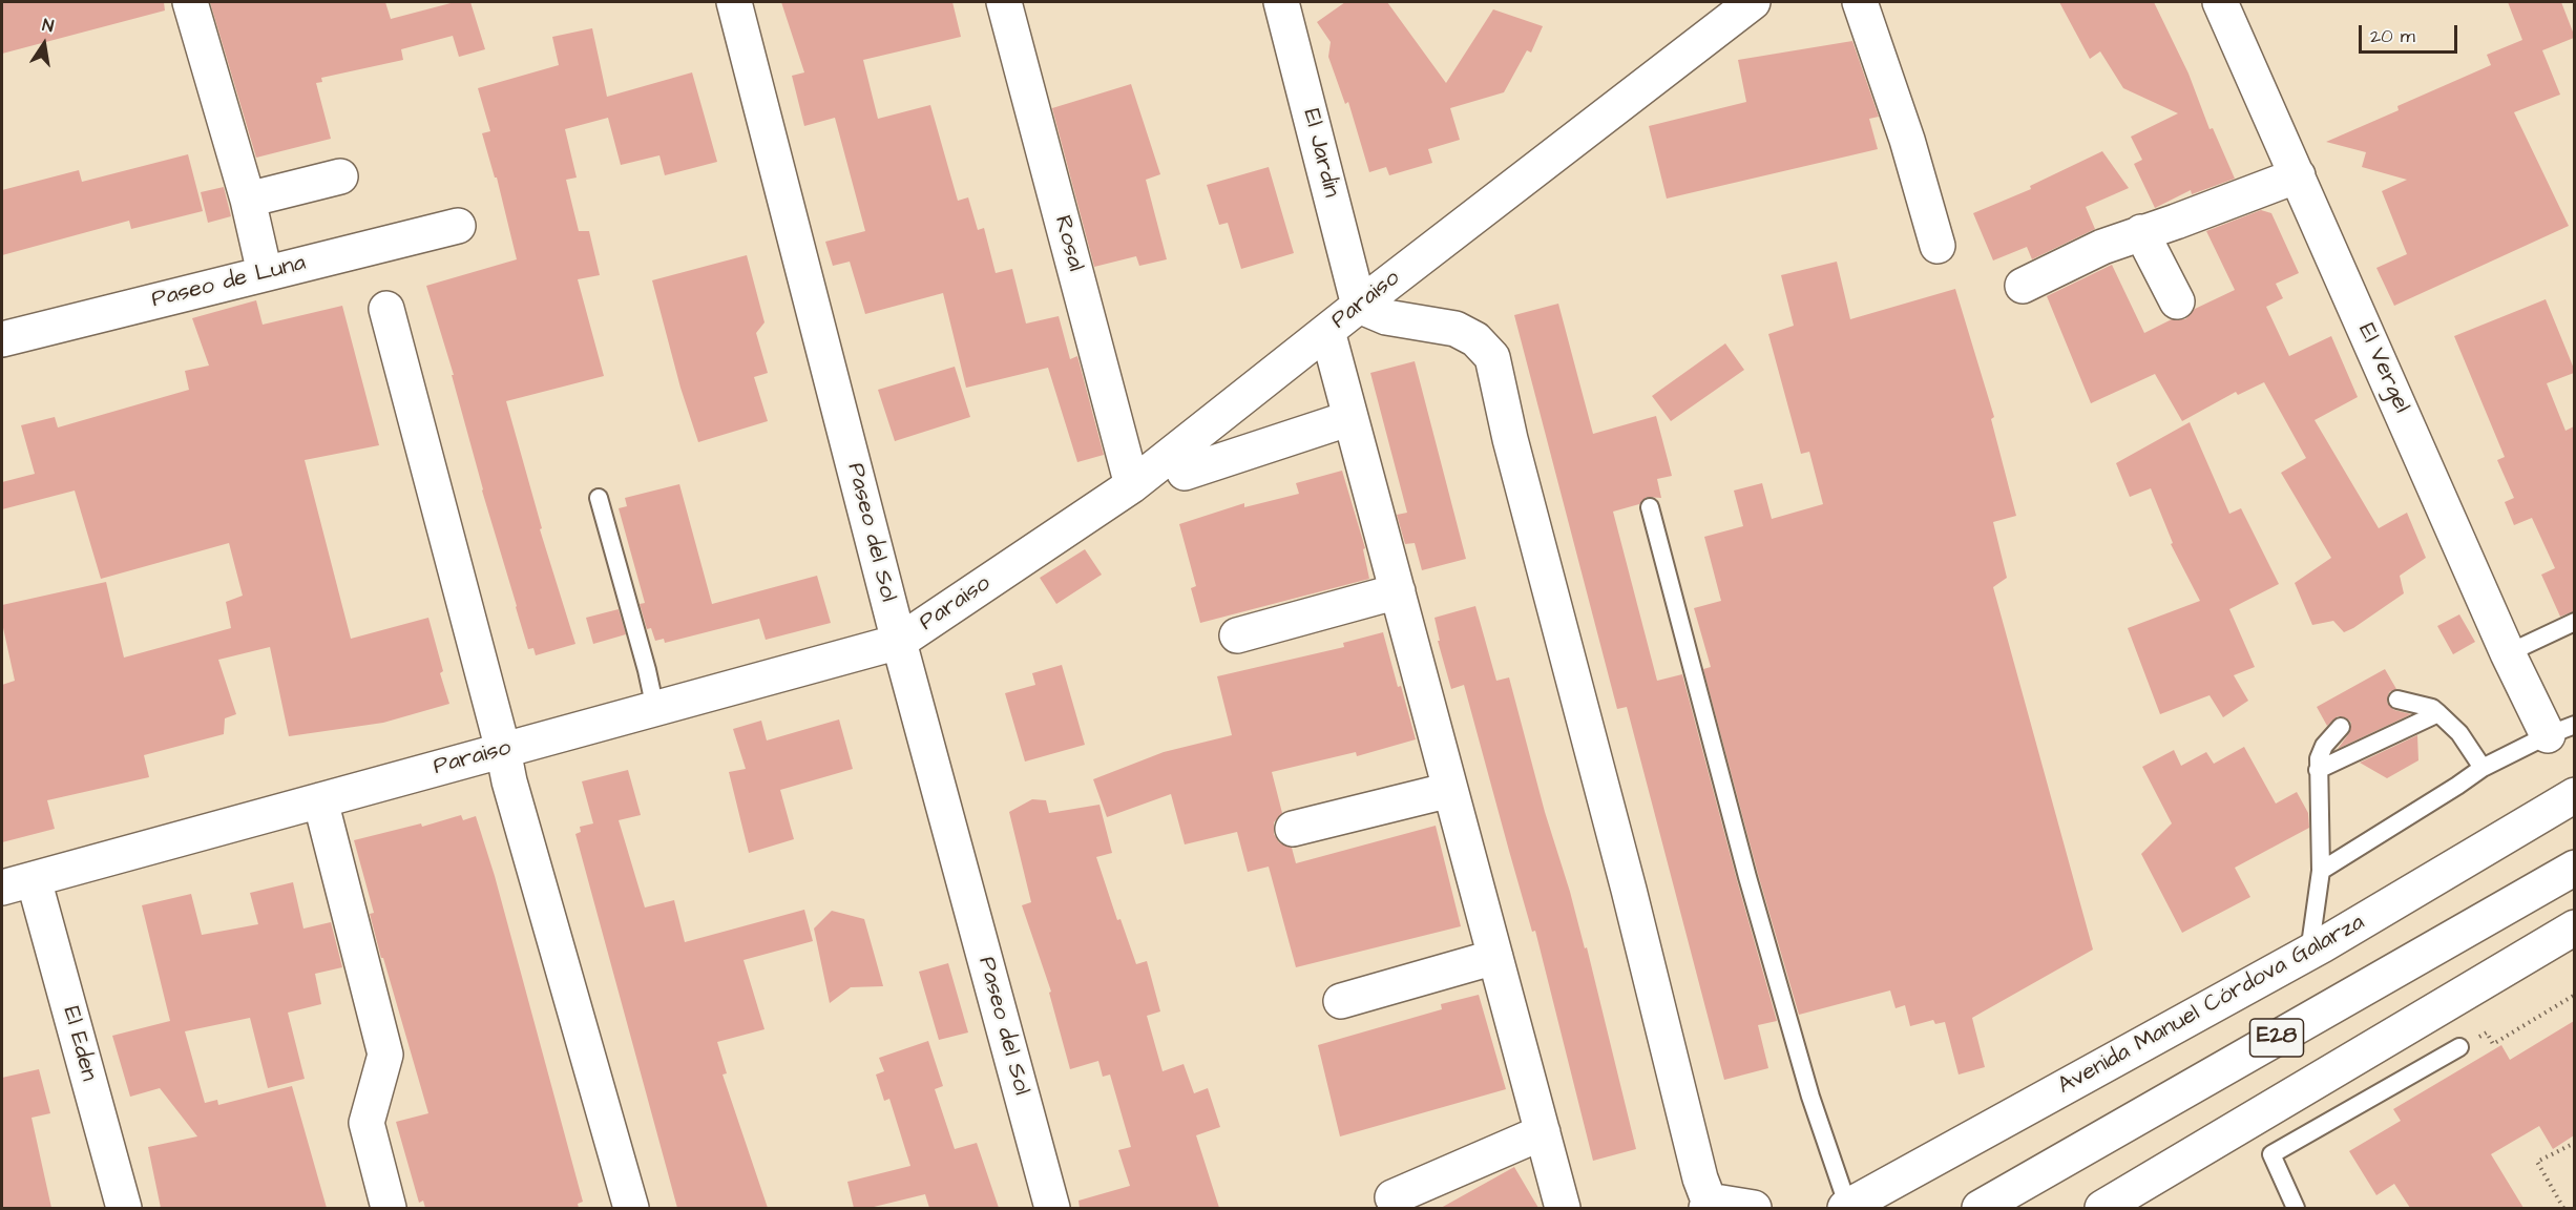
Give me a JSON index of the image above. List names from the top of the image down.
{
  "streets": {
    "street": [
      "El Jardin",
      "Rosal",
      "Paseo de Luna",
      "Paraiso",
      "El Vergel",
      "Paseo del Sol",
      "Avenida Manuel Córdova Galarza",
      "E28",
      "El Eden"
    ]
  },
  "crossings": [
    ["El Jardin", "Paraiso"],
    ["Rosal", "Paraiso"],
    ["Paraiso", "Paseo del Sol"],
    ["Paraiso", "El Eden"]
  ],
  "scale_bar": "20 m",
  "north": "top"
}
